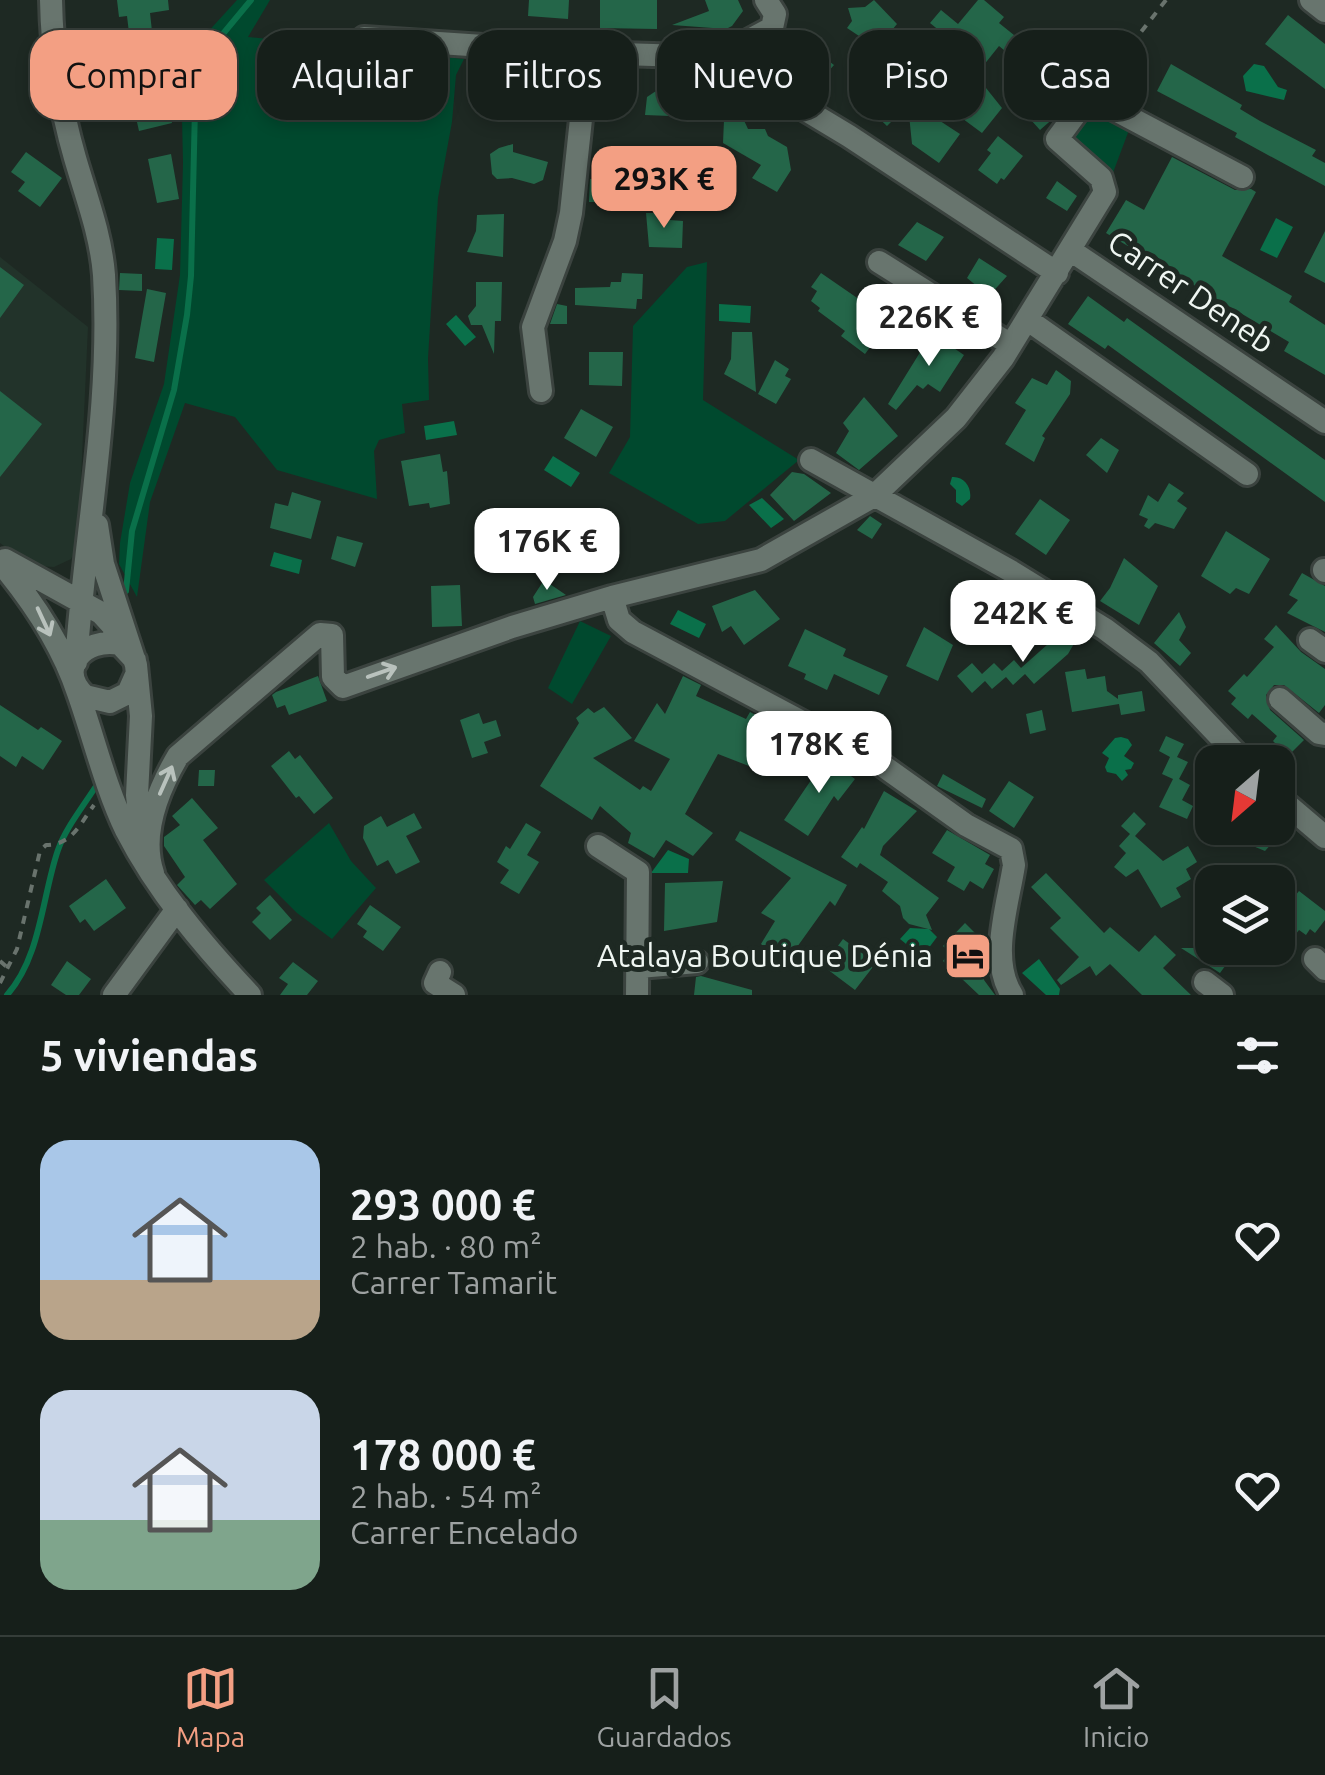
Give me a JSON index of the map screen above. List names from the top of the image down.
{
  "streets": {
    "street": ["Carrer Deneb"]
  },
  "places": {
    "hotel": ["Atalaya Boutique Dénia"]
  },
  "north": "bottom left",
  "page": {
    "chip": [
      "Comprar",
      "Alquilar",
      "Filtros",
      "Nuevo",
      "Piso",
      "Casa"
    ],
    "price": [
      "293K €",
      "226K €",
      "176K €",
      "242K €",
      "178K €"
    ],
    "heading": "5 viviendas",
    "list": [
      {
        "name": "293 000 €",
        "note": "2 hab. · 80 m² · Carrer Tamarit"
      },
      {
        "name": "178 000 €",
        "note": "2 hab. · 54 m² · Carrer Encelado"
      }
    ],
    "tabs": ["Mapa", "Guardados", "Inicio"]
  }
}
